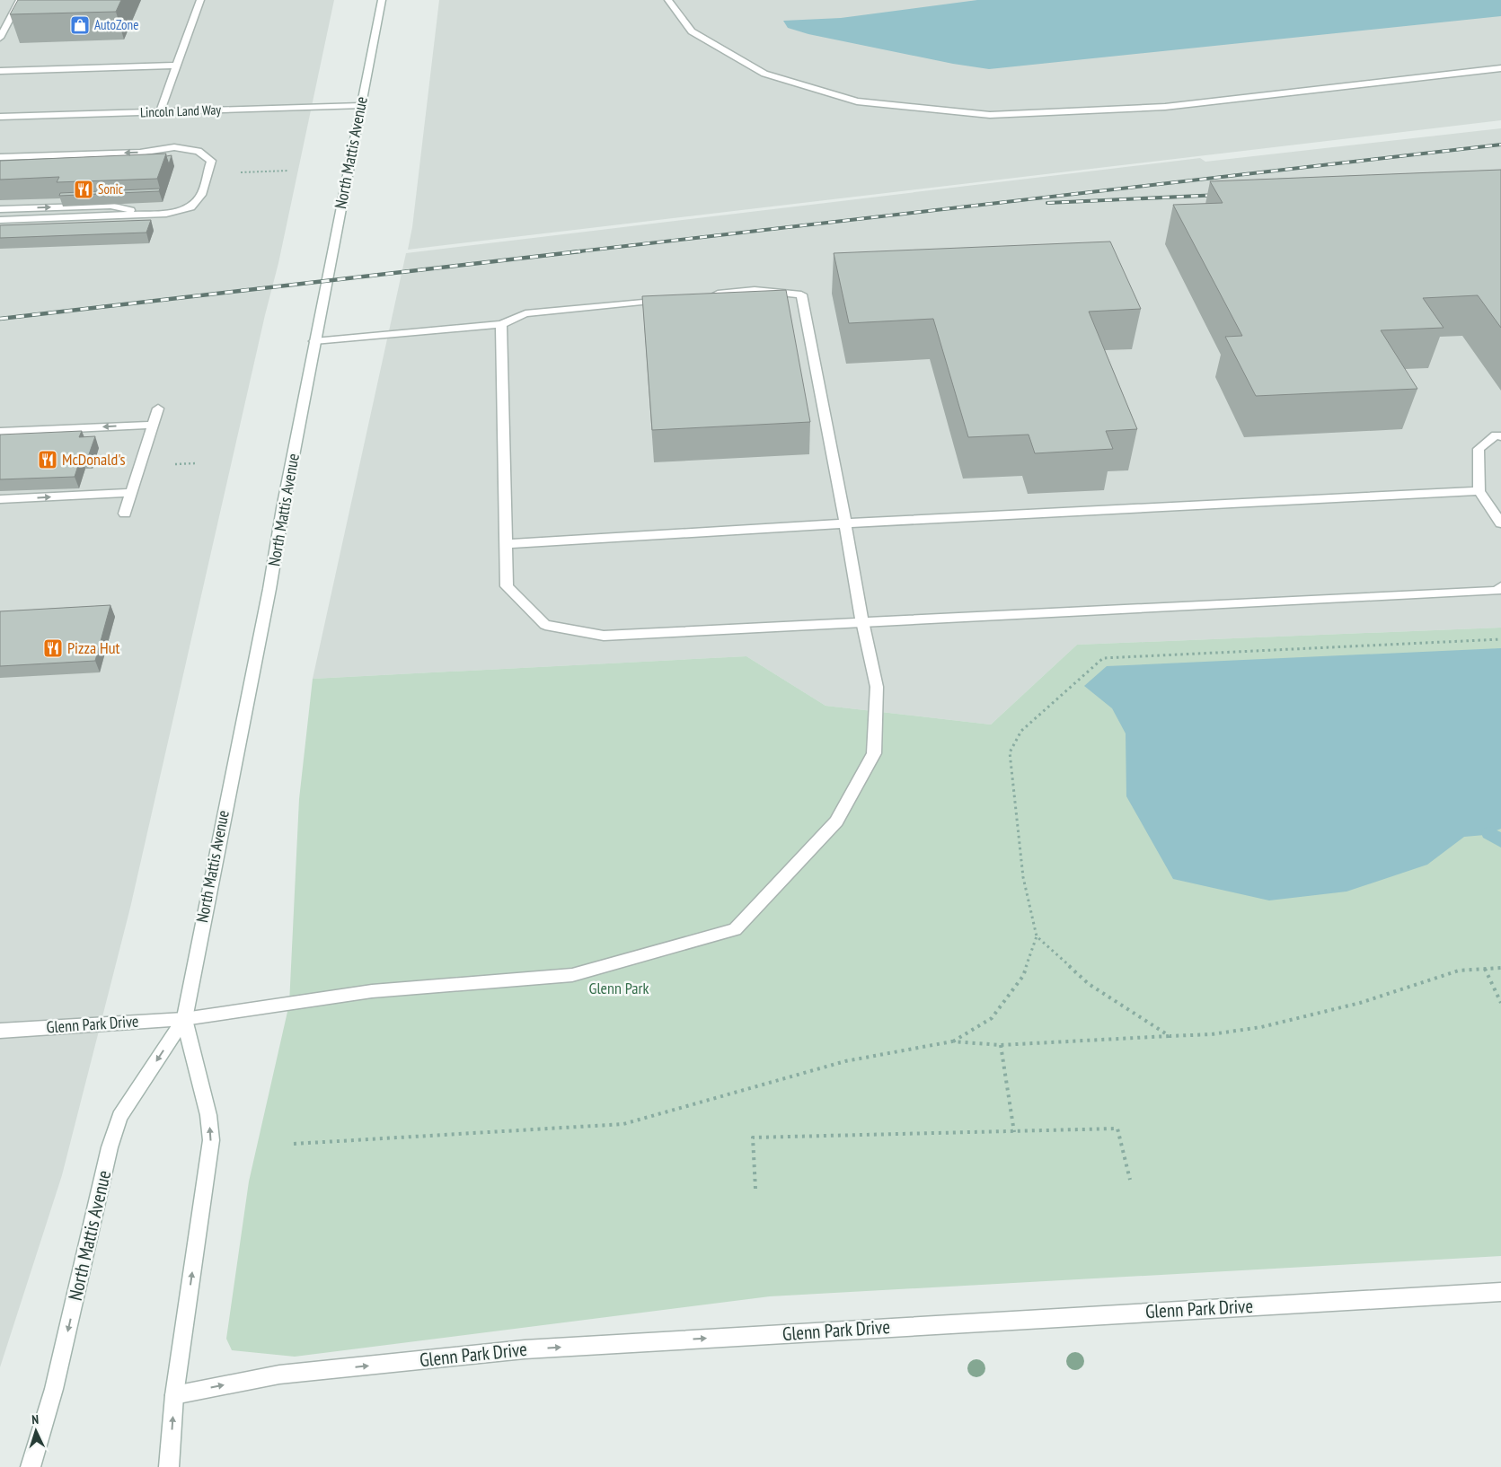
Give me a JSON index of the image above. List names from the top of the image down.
{
  "streets": {
    "main road": ["Lincoln Land Way", "North Mattis Avenue", "Glenn Park Drive"]
  },
  "crossings": [
    ["Lincoln Land Way", "North Mattis Avenue"],
    ["North Mattis Avenue", "Glenn Park Drive"]
  ],
  "one_way": ["Glenn Park Drive"],
  "parks": ["Glenn Park"],
  "places": {
    "shop": ["AutoZone"],
    "restaurant": ["Sonic", "McDonald's", "Pizza Hut"]
  },
  "north": "top"
}
